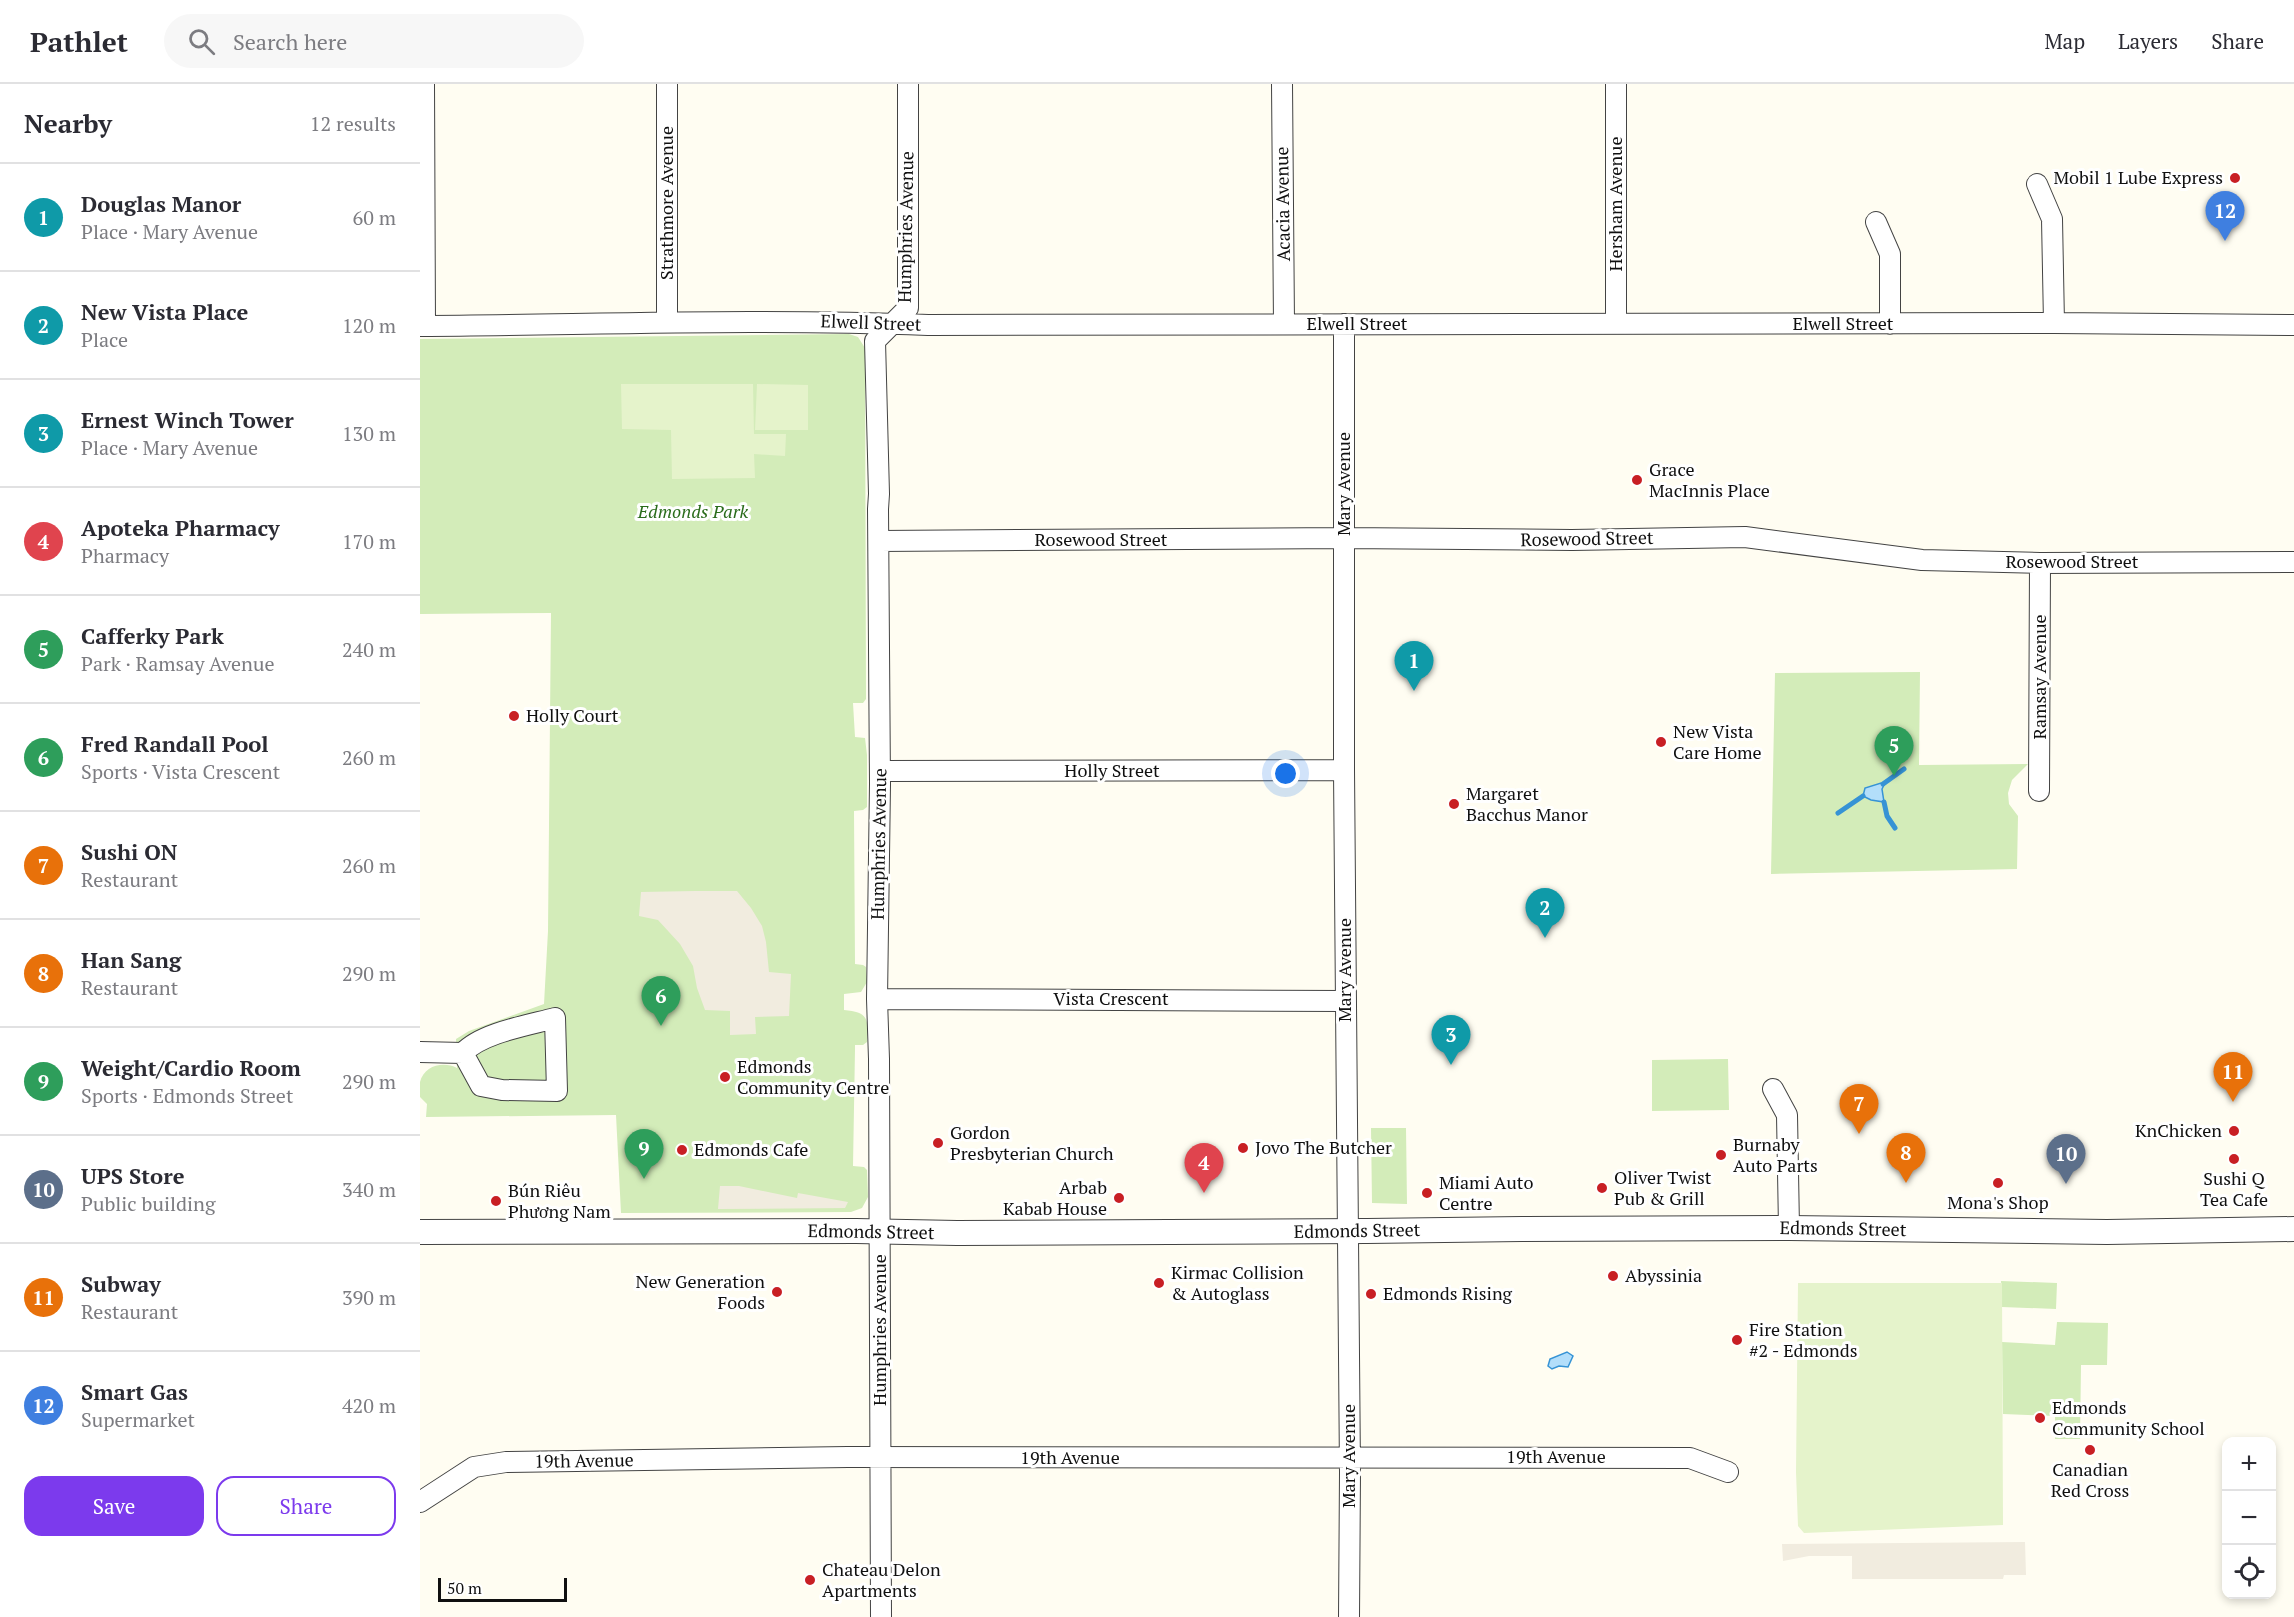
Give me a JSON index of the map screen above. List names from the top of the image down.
{
  "streets": {
    "street": [
      "Strathmore Avenue",
      "Acacia Avenue",
      "Hersham Avenue",
      "Humphries Avenue",
      "Elwell Street",
      "Mary Avenue",
      "Rosewood Street",
      "Ramsay Avenue",
      "Holly Street",
      "Vista Crescent",
      "Edmonds Street",
      "19th Avenue"
    ]
  },
  "crossings": [
    ["Strathmore Avenue", "Elwell Street"],
    ["Acacia Avenue", "Elwell Street"],
    ["Hersham Avenue", "Elwell Street"],
    ["Humphries Avenue", "Elwell Street"],
    ["Humphries Avenue", "Rosewood Street"],
    ["Humphries Avenue", "Holly Street"],
    ["Humphries Avenue", "Vista Crescent"],
    ["Humphries Avenue", "Edmonds Street"],
    ["Humphries Avenue", "19th Avenue"],
    ["Elwell Street", "Mary Avenue"],
    ["Mary Avenue", "Rosewood Street"],
    ["Mary Avenue", "Holly Street"],
    ["Mary Avenue", "Vista Crescent"],
    ["Mary Avenue", "Edmonds Street"],
    ["Mary Avenue", "19th Avenue"],
    ["Rosewood Street", "Ramsay Avenue"]
  ],
  "parks": ["Edmonds Park"],
  "places": [
    "Mobil 1 Lube Express",
    "Grace MacInnis Place",
    "Holly Court",
    "New Vista Care Home",
    "Margaret Bacchus Manor",
    "Edmonds Community Centre",
    "KnChicken",
    "Gordon Presbyterian Church",
    "Jovo The Butcher",
    "Edmonds Cafe",
    "Burnaby Auto Parts",
    "Sushi Q Tea Cafe",
    "Mona's Shop",
    "Oliver Twist Pub & Grill",
    "Miami Auto Centre",
    "Arbab Kabab House",
    "Bún Riêu Phương Nam",
    "Abyssinia",
    "Kirmac Collision & Autoglass",
    "New Generation Foods",
    "Edmonds Rising",
    "Fire Station #2 - Edmonds",
    "Edmonds Community School",
    "Canadian Red Cross",
    "Chateau Delon Apartments"
  ],
  "scale_bar": "50 m",
  "page": {
    "header": "Pathlet",
    "search": "Search here",
    "nav": ["Map", "Layers", "Share"],
    "heading": ["Nearby", "12 results"],
    "list": [
      {
        "mark": "1",
        "name": "Douglas Manor",
        "note": "Place · Mary Avenue",
        "value": "60 m"
      },
      {
        "mark": "2",
        "name": "New Vista Place",
        "note": "Place",
        "value": "120 m"
      },
      {
        "mark": "3",
        "name": "Ernest Winch Tower",
        "note": "Place · Mary Avenue",
        "value": "130 m"
      },
      {
        "mark": "4",
        "name": "Apoteka Pharmacy",
        "note": "Pharmacy",
        "value": "170 m"
      },
      {
        "mark": "5",
        "name": "Cafferky Park",
        "note": "Park · Ramsay Avenue",
        "value": "240 m"
      },
      {
        "mark": "6",
        "name": "Fred Randall Pool",
        "note": "Sports · Vista Crescent",
        "value": "260 m"
      },
      {
        "mark": "7",
        "name": "Sushi ON",
        "note": "Restaurant",
        "value": "260 m"
      },
      {
        "mark": "8",
        "name": "Han Sang",
        "note": "Restaurant",
        "value": "290 m"
      },
      {
        "mark": "9",
        "name": "Weight/Cardio Room",
        "note": "Sports · Edmonds Street",
        "value": "290 m"
      },
      {
        "mark": "10",
        "name": "UPS Store",
        "note": "Public building",
        "value": "340 m"
      },
      {
        "mark": "11",
        "name": "Subway",
        "note": "Restaurant",
        "value": "390 m"
      },
      {
        "mark": "12",
        "name": "Smart Gas",
        "note": "Supermarket",
        "value": "420 m"
      }
    ],
    "pins": [
      "12",
      "1",
      "5",
      "2",
      "6",
      "3",
      "11",
      "7",
      "9",
      "8",
      "10",
      "4"
    ],
    "map_buttons": ["+", "−"],
    "buttons": ["Save", "Share"],
    "scale": "50 m"
  }
}
